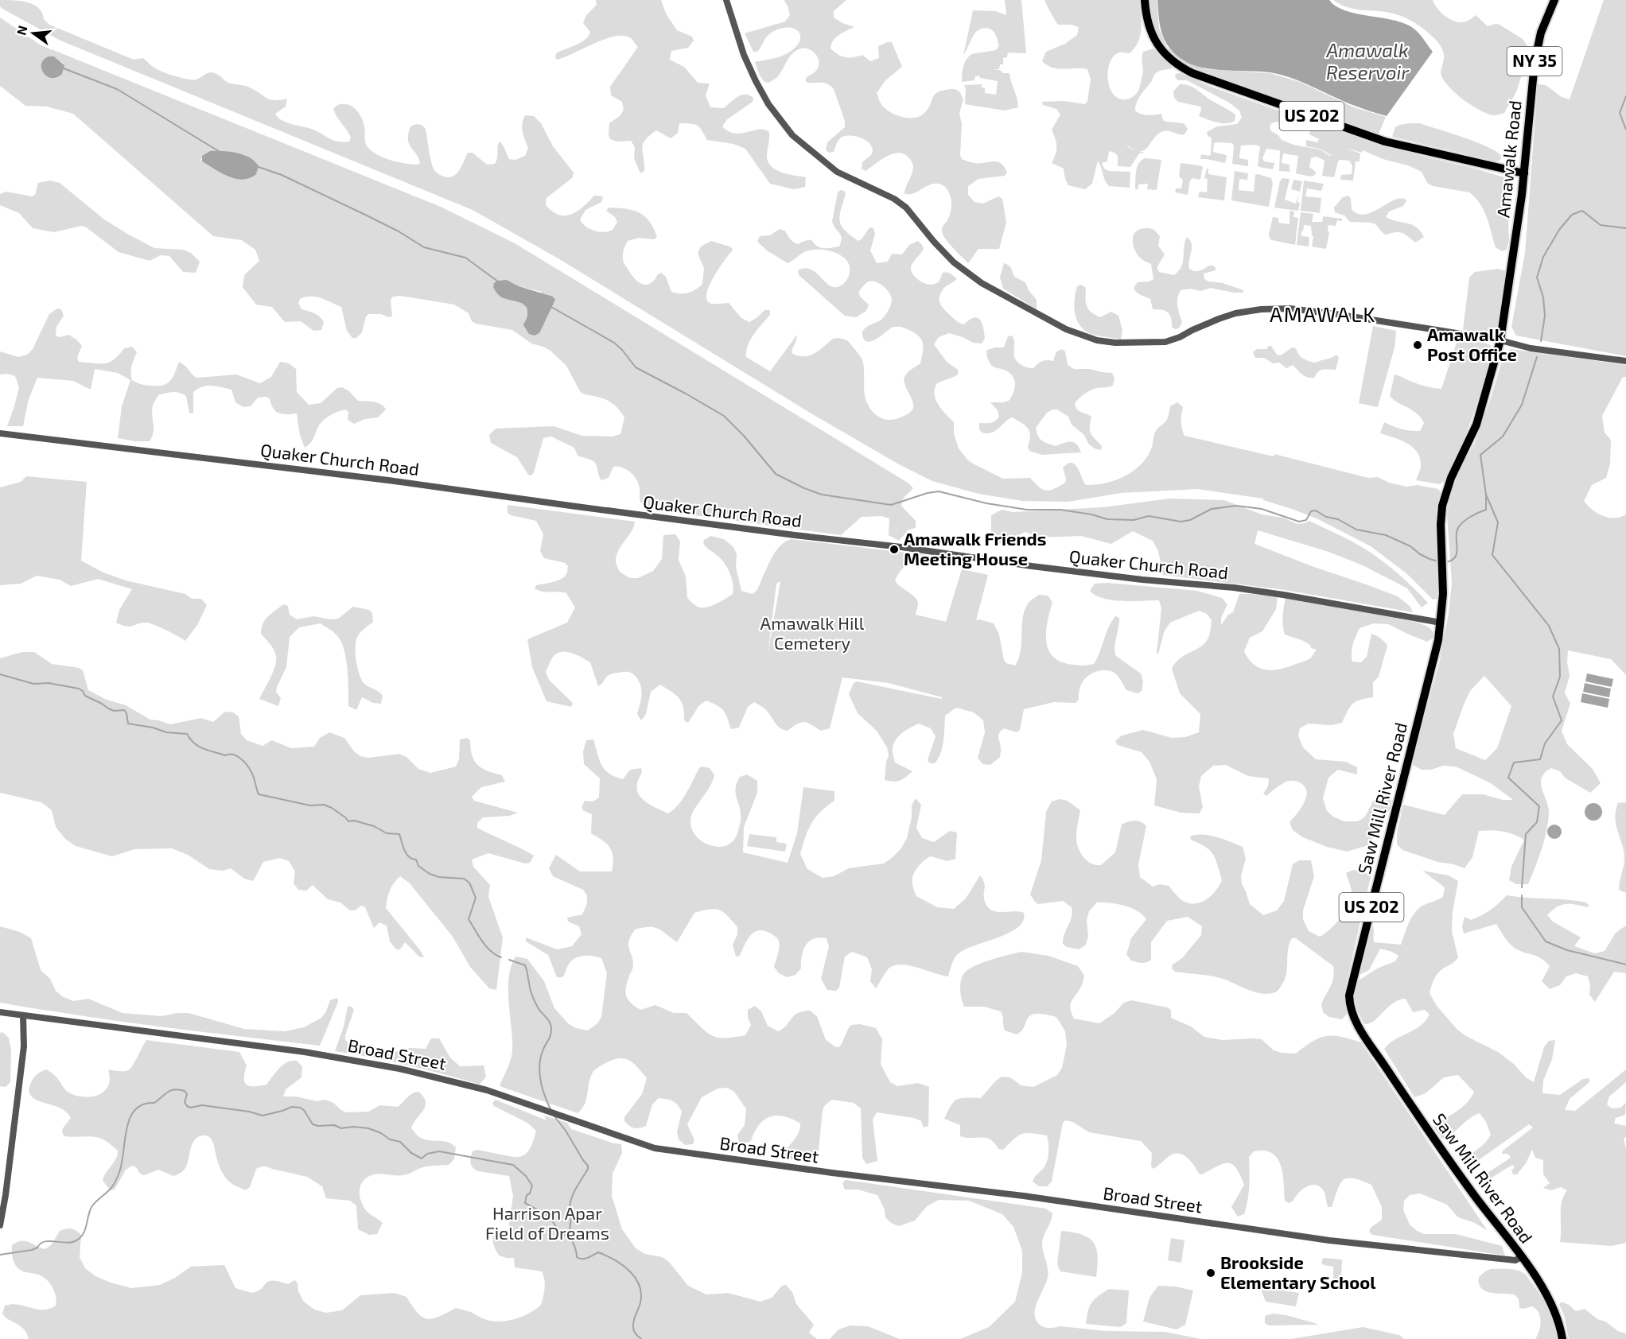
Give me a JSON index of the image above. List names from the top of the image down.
{
  "streets": {
    "main road": [
      "NY 35",
      "US 202",
      "Amawalk Road",
      "Saw Mill River Road"
    ],
    "street": ["Quaker Church Road", "Broad Street"]
  },
  "crossings": [
    ["US 202", "Amawalk Road"],
    ["Amawalk Road", "Saw Mill River Road"],
    ["Quaker Church Road", "Saw Mill River Road"],
    ["Saw Mill River Road", "Broad Street"]
  ],
  "districts": ["AMAWALK"],
  "water": ["Amawalk Reservoir"],
  "parks": ["Amawalk Hill Cemetery", "Harrison Apar Field of Dreams"],
  "places": ["Amawalk Post Office", "Amawalk Friends Meeting House", "Brookside Elementary School"],
  "north": "left"
}
